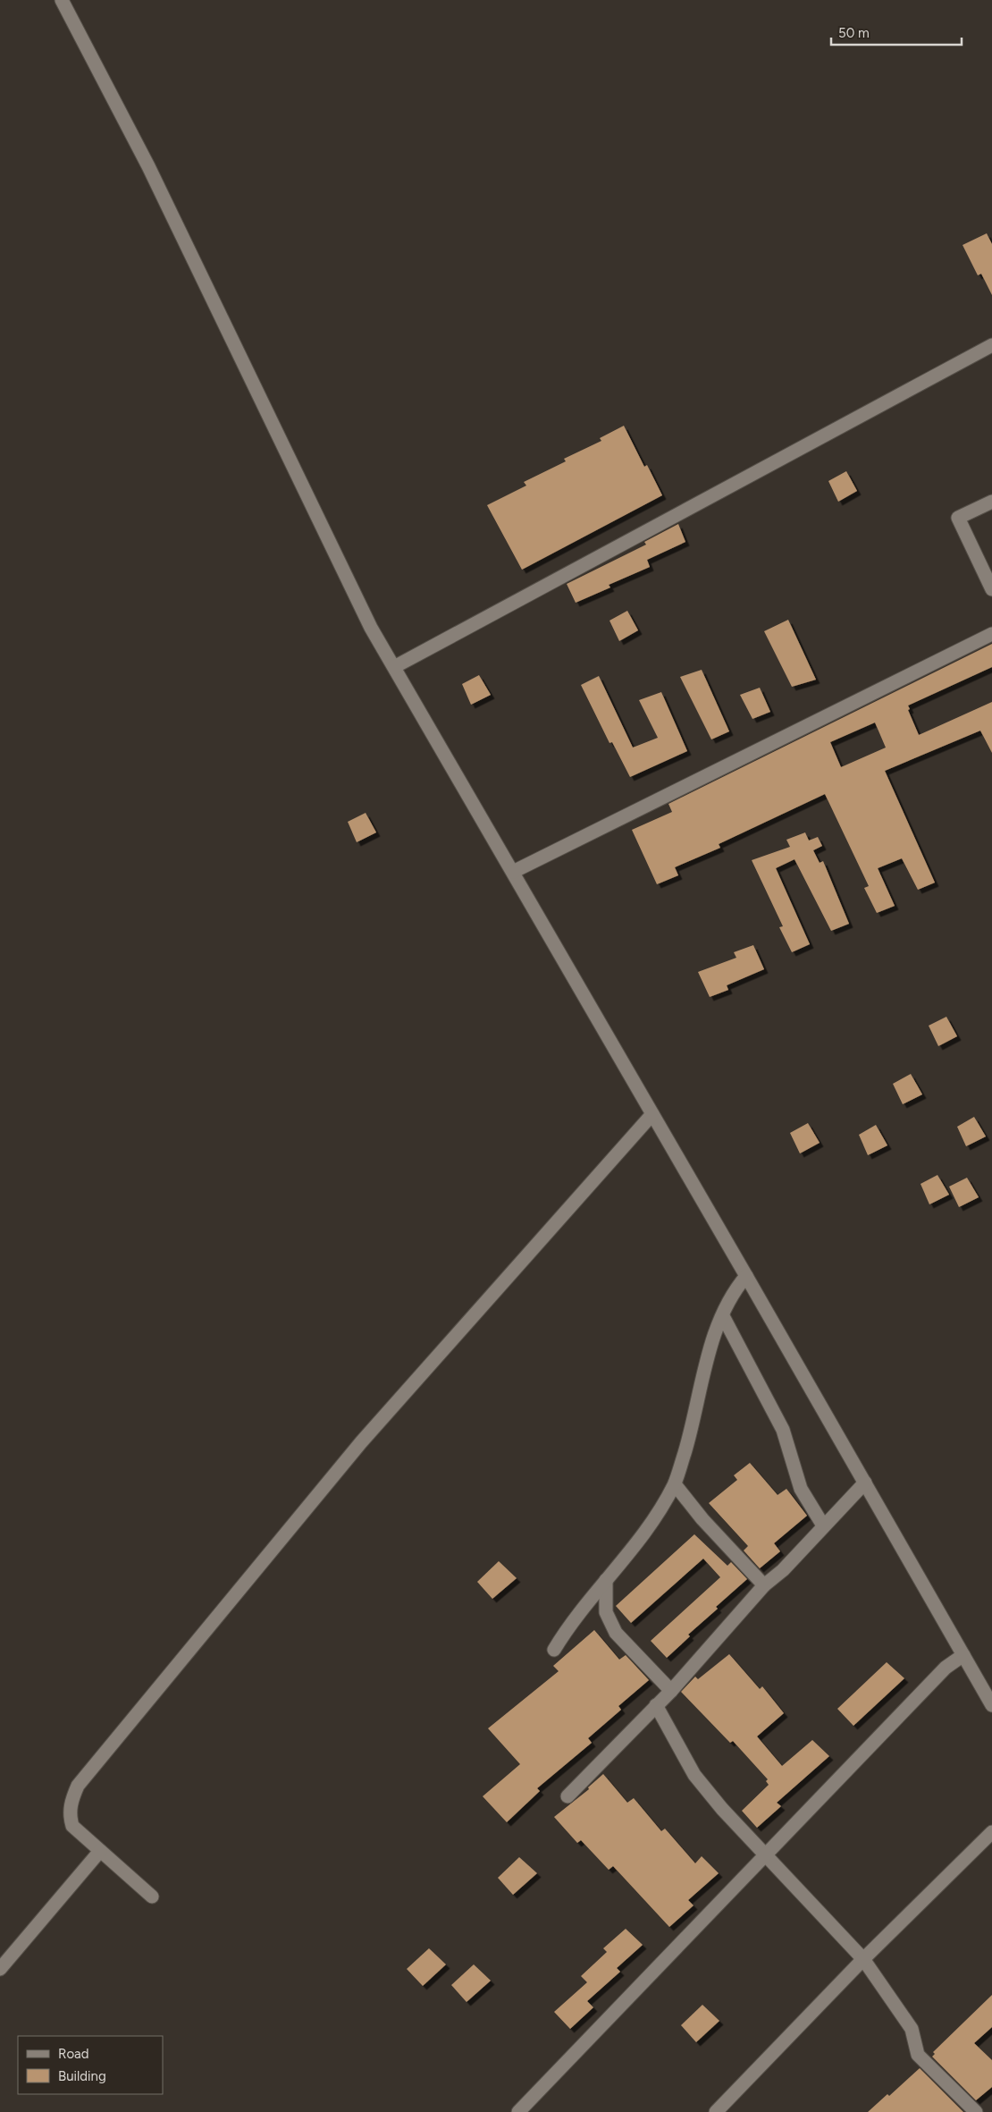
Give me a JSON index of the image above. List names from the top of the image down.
{
  "legend": ["Road", "Building"],
  "scale_bar": "50 m"
}
